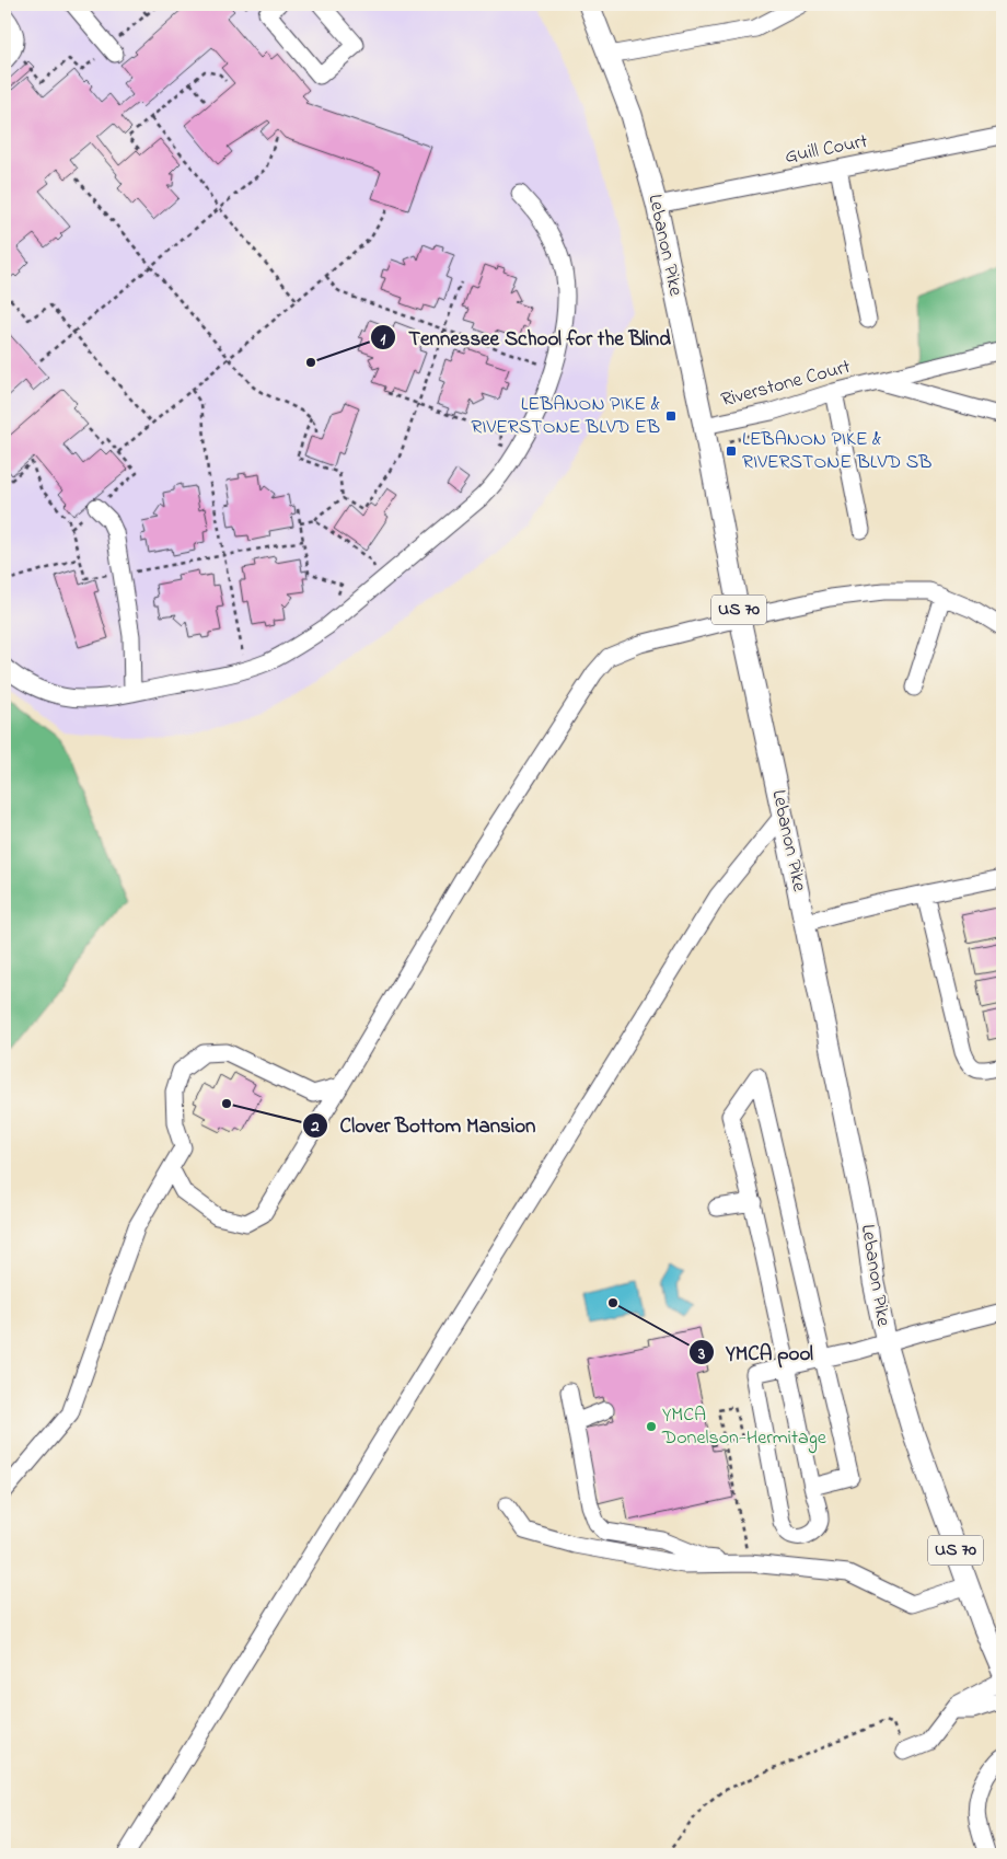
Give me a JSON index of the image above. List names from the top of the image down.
{
  "streets": {
    "main road": ["Lebanon Pike", "US 70"],
    "street": ["Guill Court", "Riverstone Court"]
  },
  "crossings": [
    ["Guill Court", "Lebanon Pike"],
    ["Lebanon Pike", "Riverstone Court"]
  ],
  "places": {
    "other": [
      "Tennessee School for the Blind",
      "Clover Bottom Mansion",
      "YMCA pool",
      "YMCA Donelson-Hermitage"
    ],
    "transit": ["LEBANON PIKE & RIVERSTONE BLVD EB", "LEBANON PIKE & RIVERSTONE BLVD SB"]
  }
}
